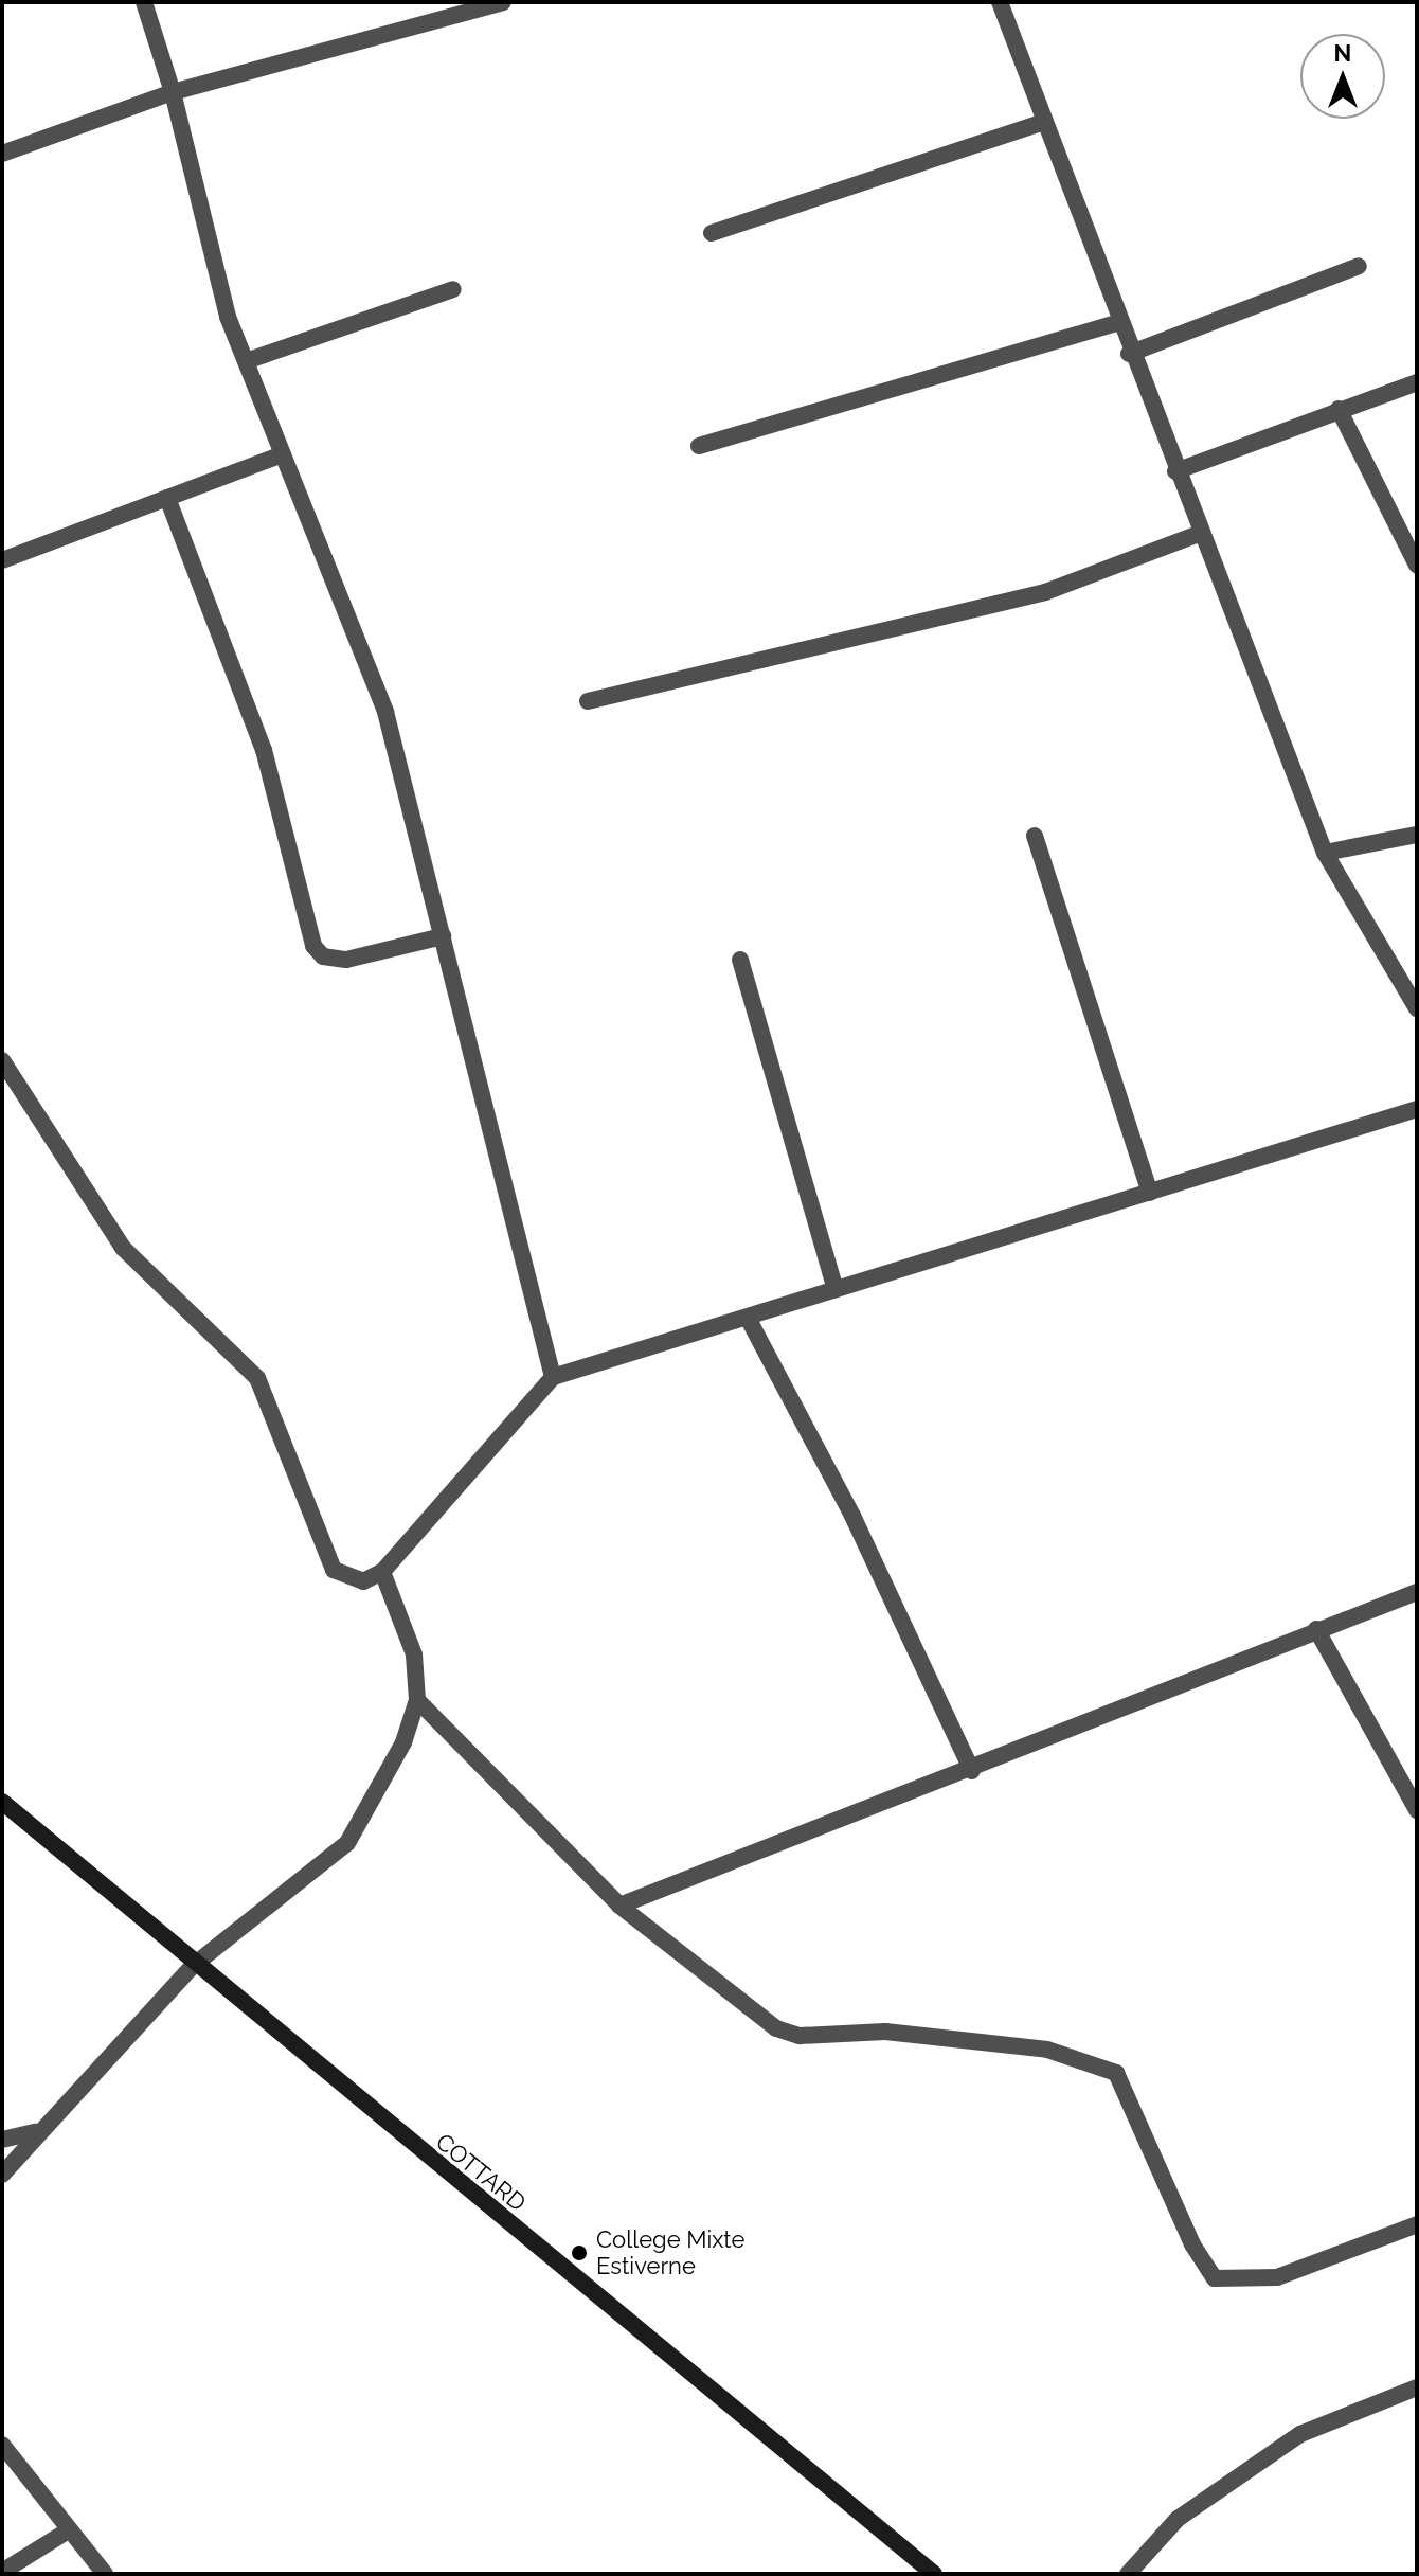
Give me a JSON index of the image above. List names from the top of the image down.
{
  "streets": {
    "street": ["COTTARD"]
  },
  "places": ["College Mixte Estiverne"],
  "north": "top"
}
